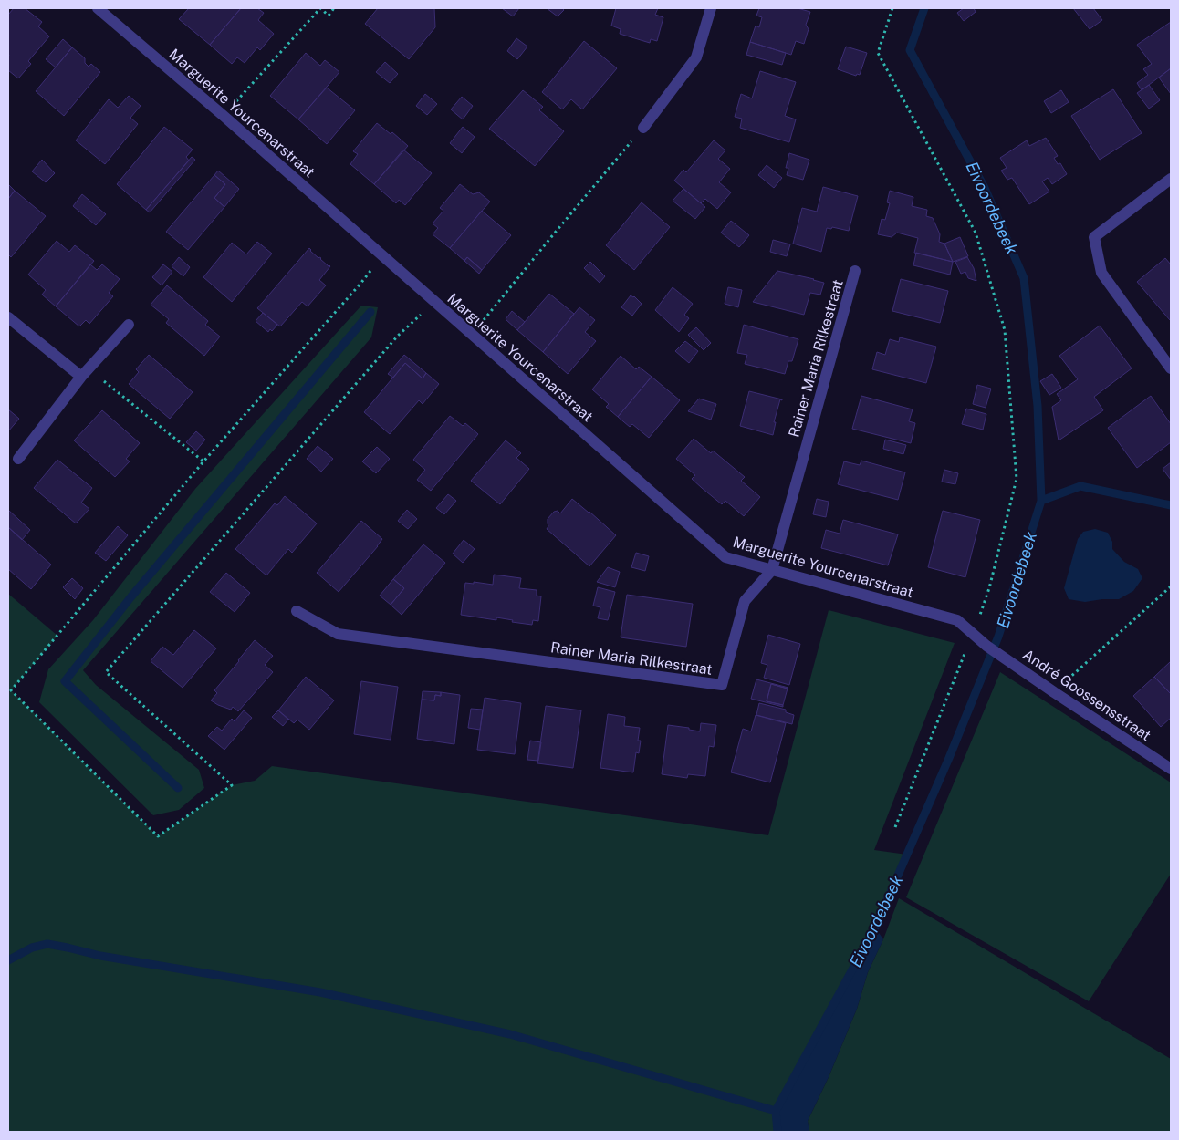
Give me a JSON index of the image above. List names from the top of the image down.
{
  "streets": {
    "street": ["Marguerite Yourcenarstraat", "Rainer Maria Rilkestraat", "André Goossensstraat"]
  },
  "crossings": [
    ["Marguerite Yourcenarstraat", "Rainer Maria Rilkestraat"],
    ["Marguerite Yourcenarstraat", "André Goossensstraat"]
  ],
  "water": ["Eivoordebeek"]
}
